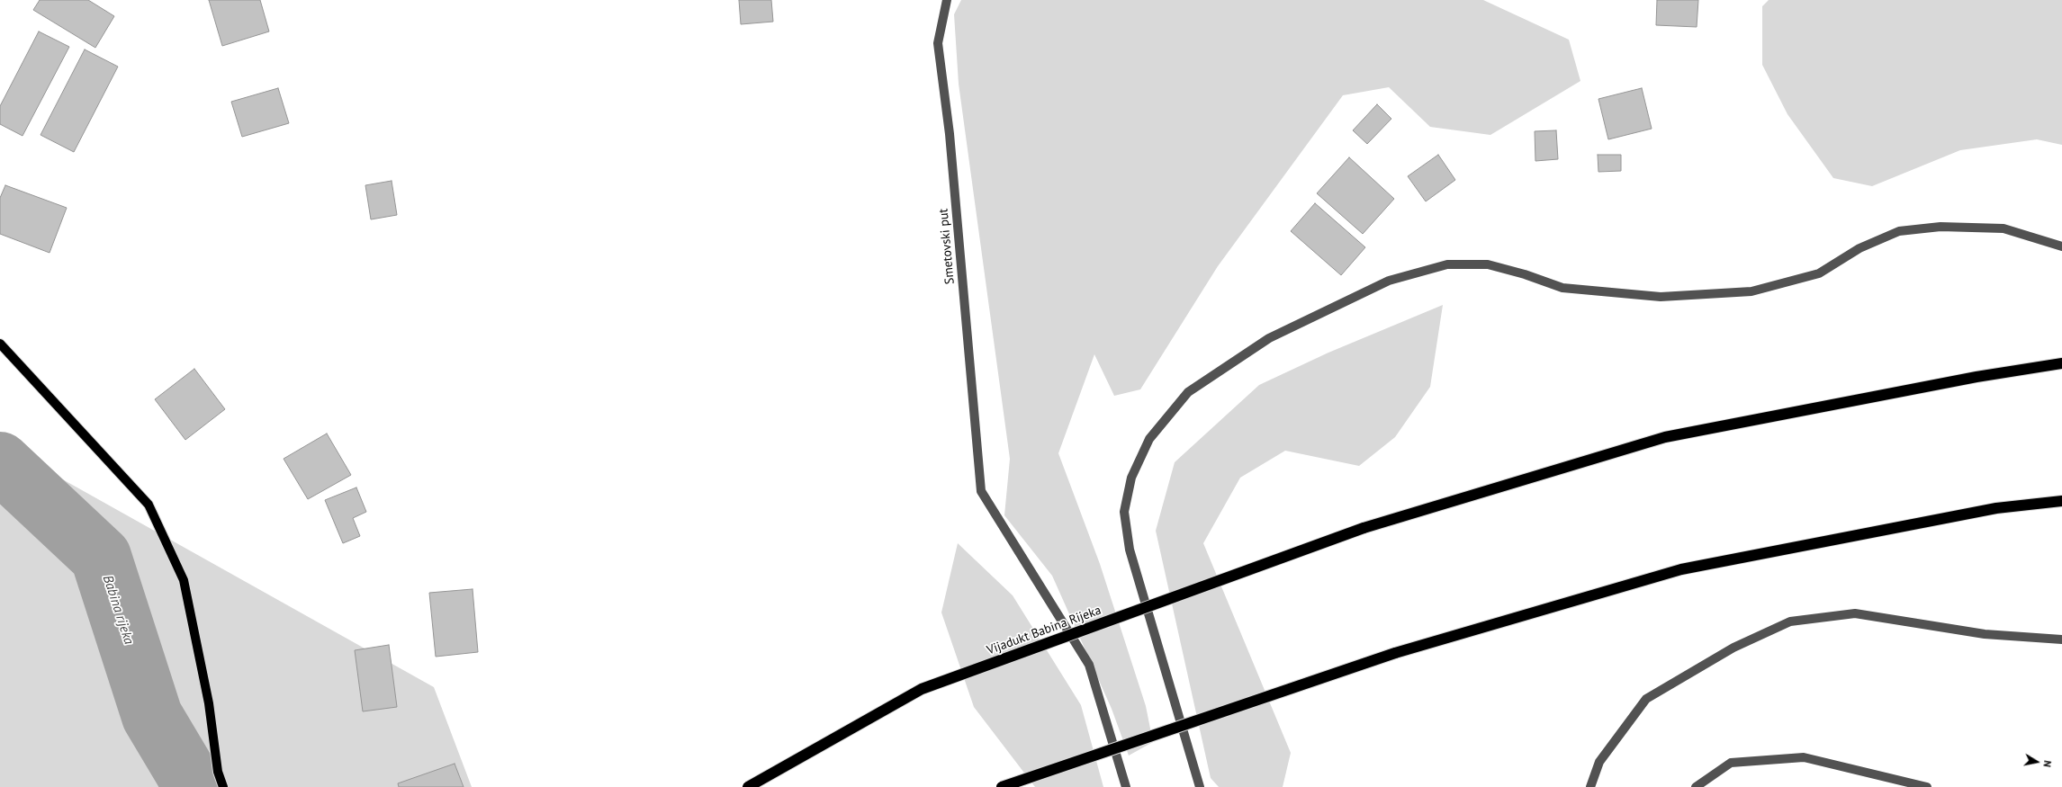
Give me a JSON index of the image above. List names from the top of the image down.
{
  "streets": {
    "highway": ["Vijadukt Babina Rijeka"],
    "street": ["Smetovski put"]
  },
  "water": ["Babina rijeka"],
  "north": "right"
}
